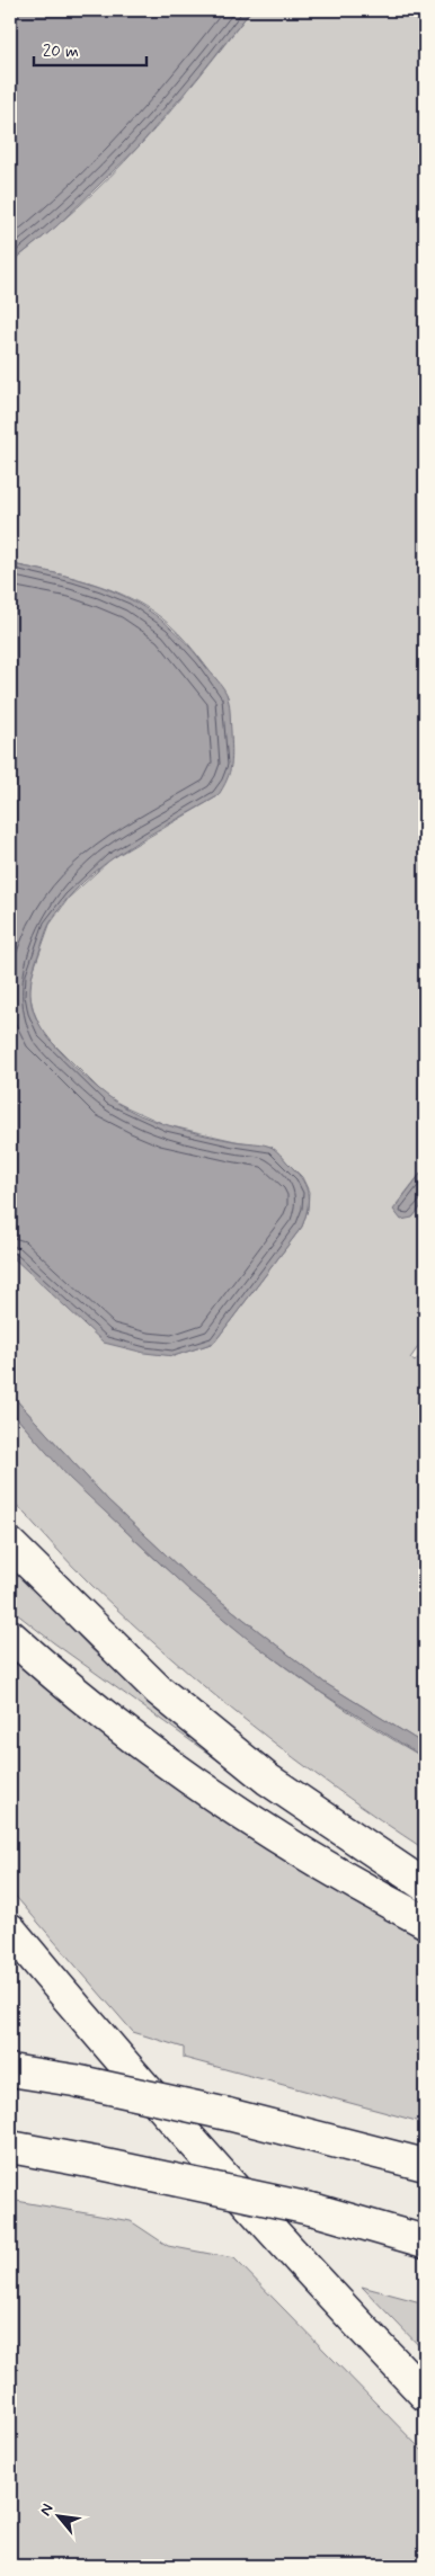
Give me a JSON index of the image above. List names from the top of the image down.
{
  "scale_bar": "20 m",
  "north": "top left"
}
